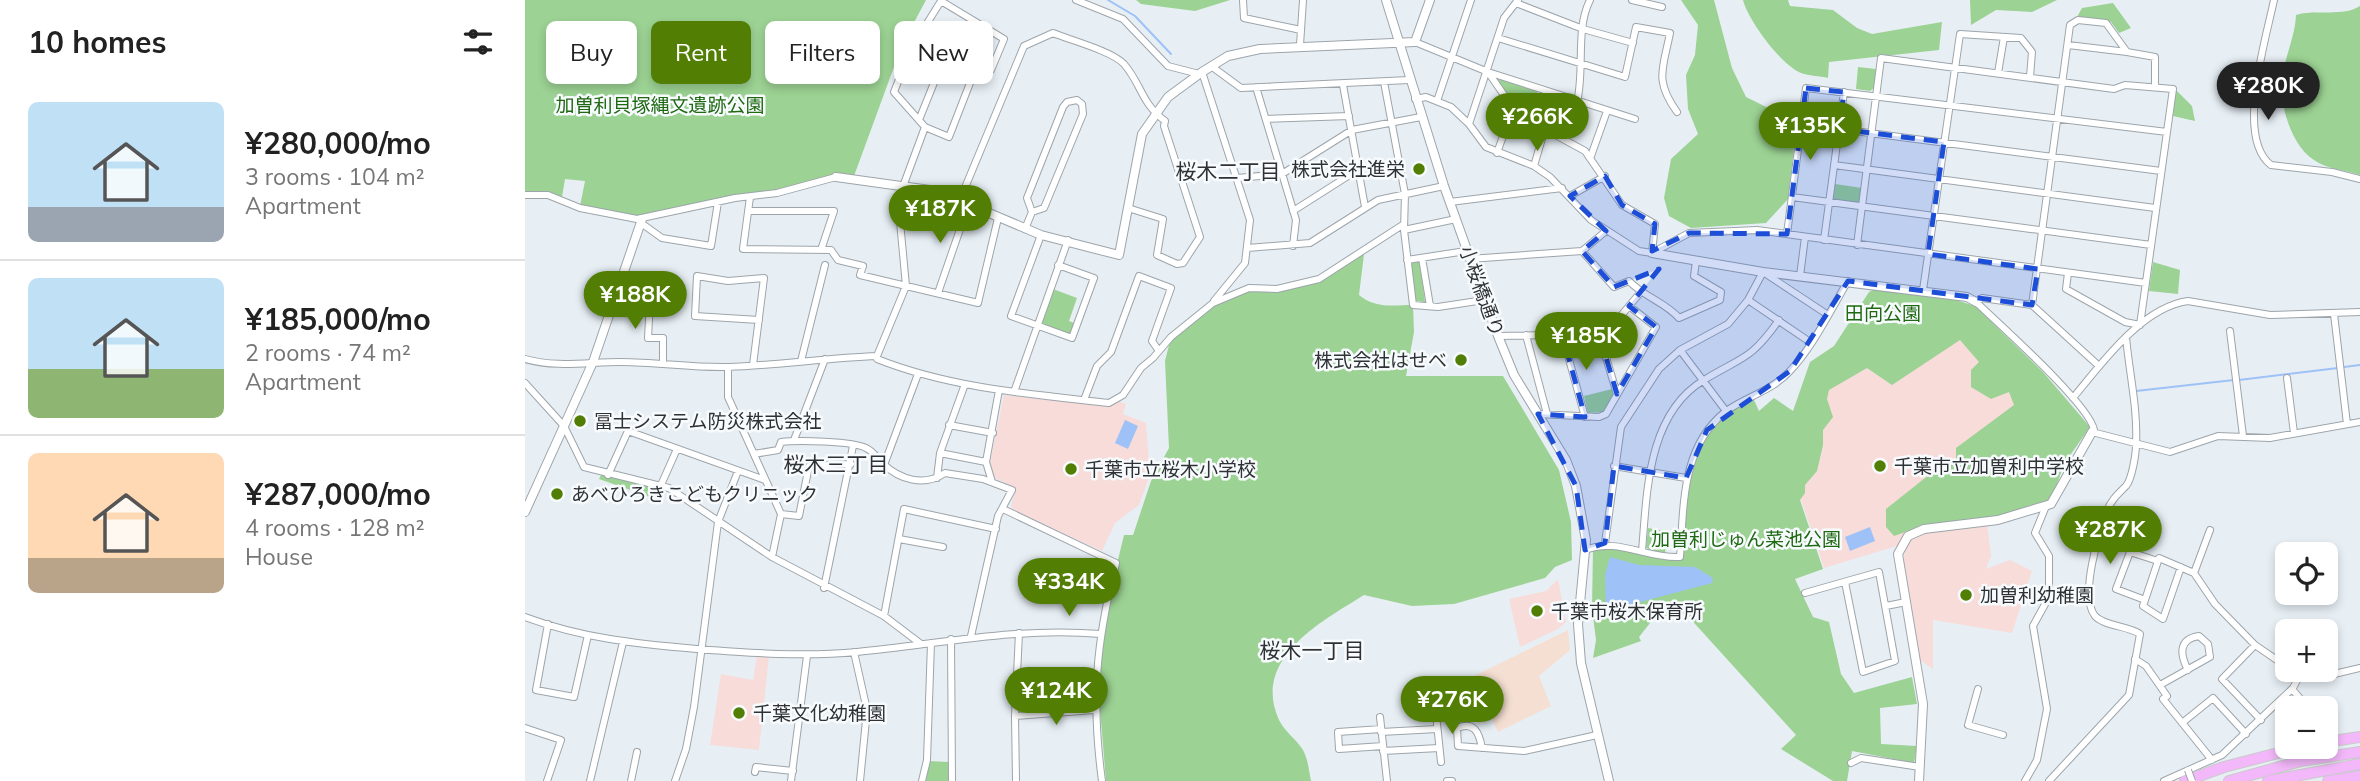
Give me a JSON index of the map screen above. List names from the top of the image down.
{
  "streets": {
    "street": ["小桜橋通り"]
  },
  "districts": ["桜木二丁目", "桜木三丁目", "桜木一丁目"],
  "parks": ["加曽利貝塚縄文遺跡公園", "田向公園", "加曽利じゅん菜池公園"],
  "places": [
    "株式会社進栄",
    "株式会社はせべ",
    "冨士システム防災株式会社",
    "千葉市立加曽利中学校",
    "千葉市立桜木小学校",
    "あべひろきこどもクリニック",
    "加曽利幼稚園",
    "千葉市桜木保育所",
    "千葉文化幼稚園"
  ],
  "page": {
    "heading": "10 homes",
    "chip": [
      "Buy",
      "Rent",
      "Filters",
      "New"
    ],
    "price": [
      "¥280K",
      "¥266K",
      "¥135K",
      "¥187K",
      "¥188K",
      "¥185K",
      "¥287K",
      "¥334K",
      "¥124K",
      "¥276K"
    ],
    "list": [
      {
        "name": "¥280,000/mo",
        "note": "3 rooms · 104 m² · Apartment"
      },
      {
        "name": "¥185,000/mo",
        "note": "2 rooms · 74 m² · Apartment"
      },
      {
        "name": "¥287,000/mo",
        "note": "4 rooms · 128 m² · House"
      }
    ],
    "map_buttons": ["+", "−"]
  }
}
